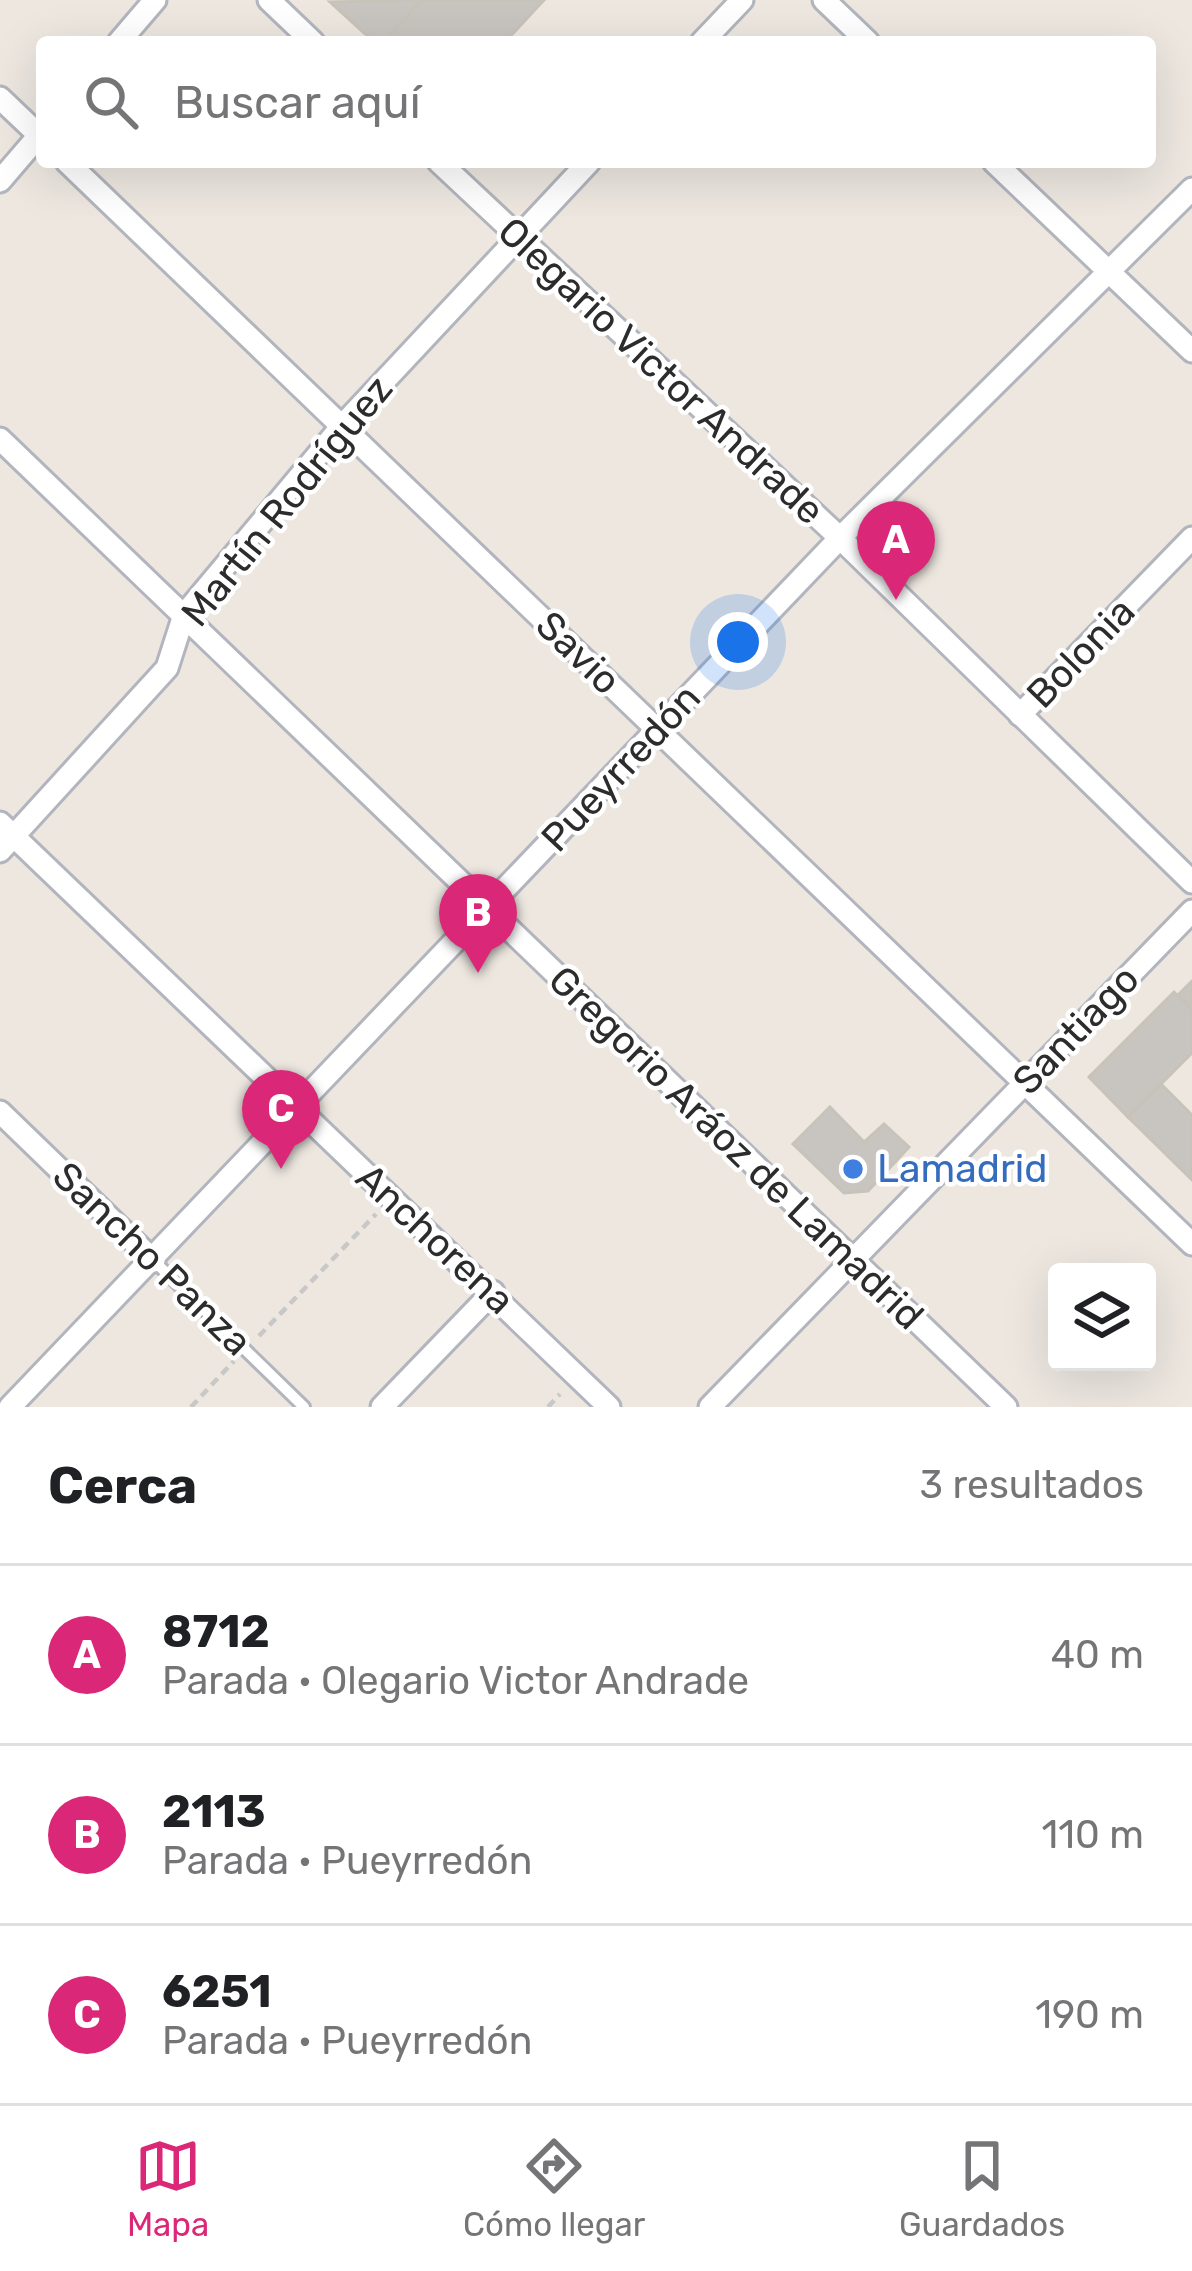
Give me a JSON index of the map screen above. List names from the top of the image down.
{
  "streets": {
    "street": [
      "Olegario Victor Andrade",
      "Martín Rodríguez",
      "Savio",
      "Bolonia",
      "Pueyrredón",
      "Santiago",
      "Gregorio Aráoz de Lamadrid",
      "Anchorena",
      "Sancho Panza"
    ]
  },
  "crossings": [
    ["Olegario Victor Andrade", "Martín Rodríguez"],
    ["Olegario Victor Andrade", "Bolonia"],
    ["Olegario Victor Andrade", "Pueyrredón"],
    ["Martín Rodríguez", "Savio"],
    ["Martín Rodríguez", "Gregorio Aráoz de Lamadrid"],
    ["Martín Rodríguez", "Anchorena"],
    ["Savio", "Pueyrredón"],
    ["Savio", "Santiago"],
    ["Pueyrredón", "Gregorio Aráoz de Lamadrid"],
    ["Pueyrredón", "Anchorena"],
    ["Pueyrredón", "Sancho Panza"],
    ["Santiago", "Gregorio Aráoz de Lamadrid"]
  ],
  "places": ["Lamadrid"],
  "page": {
    "search": "Buscar aquí",
    "pins": ["A", "B", "C"],
    "heading": ["Cerca", "3 resultados"],
    "list": [
      {
        "mark": "A",
        "name": "8712",
        "note": "Parada · Olegario Victor Andrade",
        "value": "40 m"
      },
      {
        "mark": "B",
        "name": "2113",
        "note": "Parada · Pueyrredón",
        "value": "110 m"
      },
      {
        "mark": "C",
        "name": "6251",
        "note": "Parada · Pueyrredón",
        "value": "190 m"
      }
    ],
    "nav": ["Mapa", "Cómo llegar", "Guardados"]
  }
}
